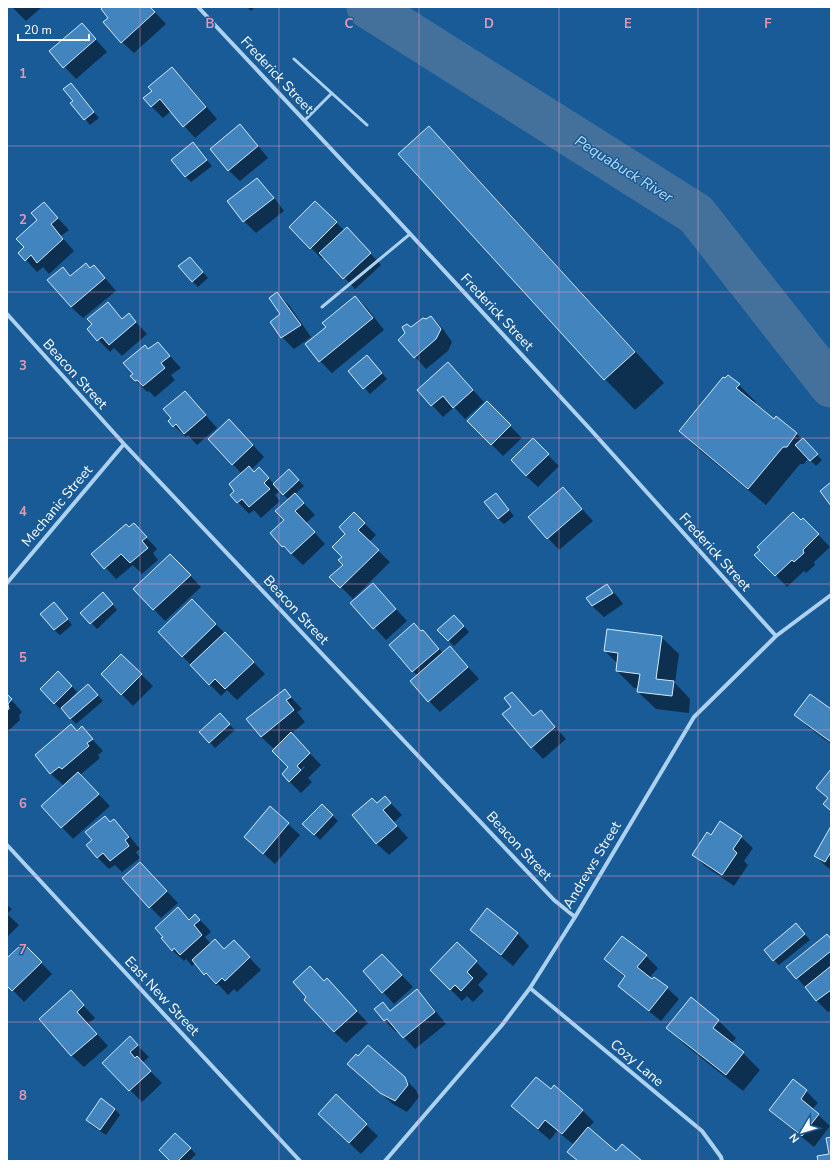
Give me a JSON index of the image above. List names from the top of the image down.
{
  "streets": {
    "street": [
      "Frederick Street",
      "Beacon Street",
      "Mechanic Street",
      "Andrews Street",
      "East New Street",
      "Cozy Lane"
    ]
  },
  "crossings": [
    ["Frederick Street", "Andrews Street"],
    ["Beacon Street", "Mechanic Street"],
    ["Beacon Street", "Andrews Street"],
    ["Andrews Street", "Cozy Lane"]
  ],
  "water": ["Pequabuck River"],
  "scale_bar": "20 m",
  "north": "bottom left",
  "grid": {
    "columns": [
      "B",
      "C",
      "D",
      "E",
      "F"
    ],
    "rows": [
      "1",
      "2",
      "3",
      "4",
      "5",
      "6",
      "7",
      "8"
    ]
  }
}
